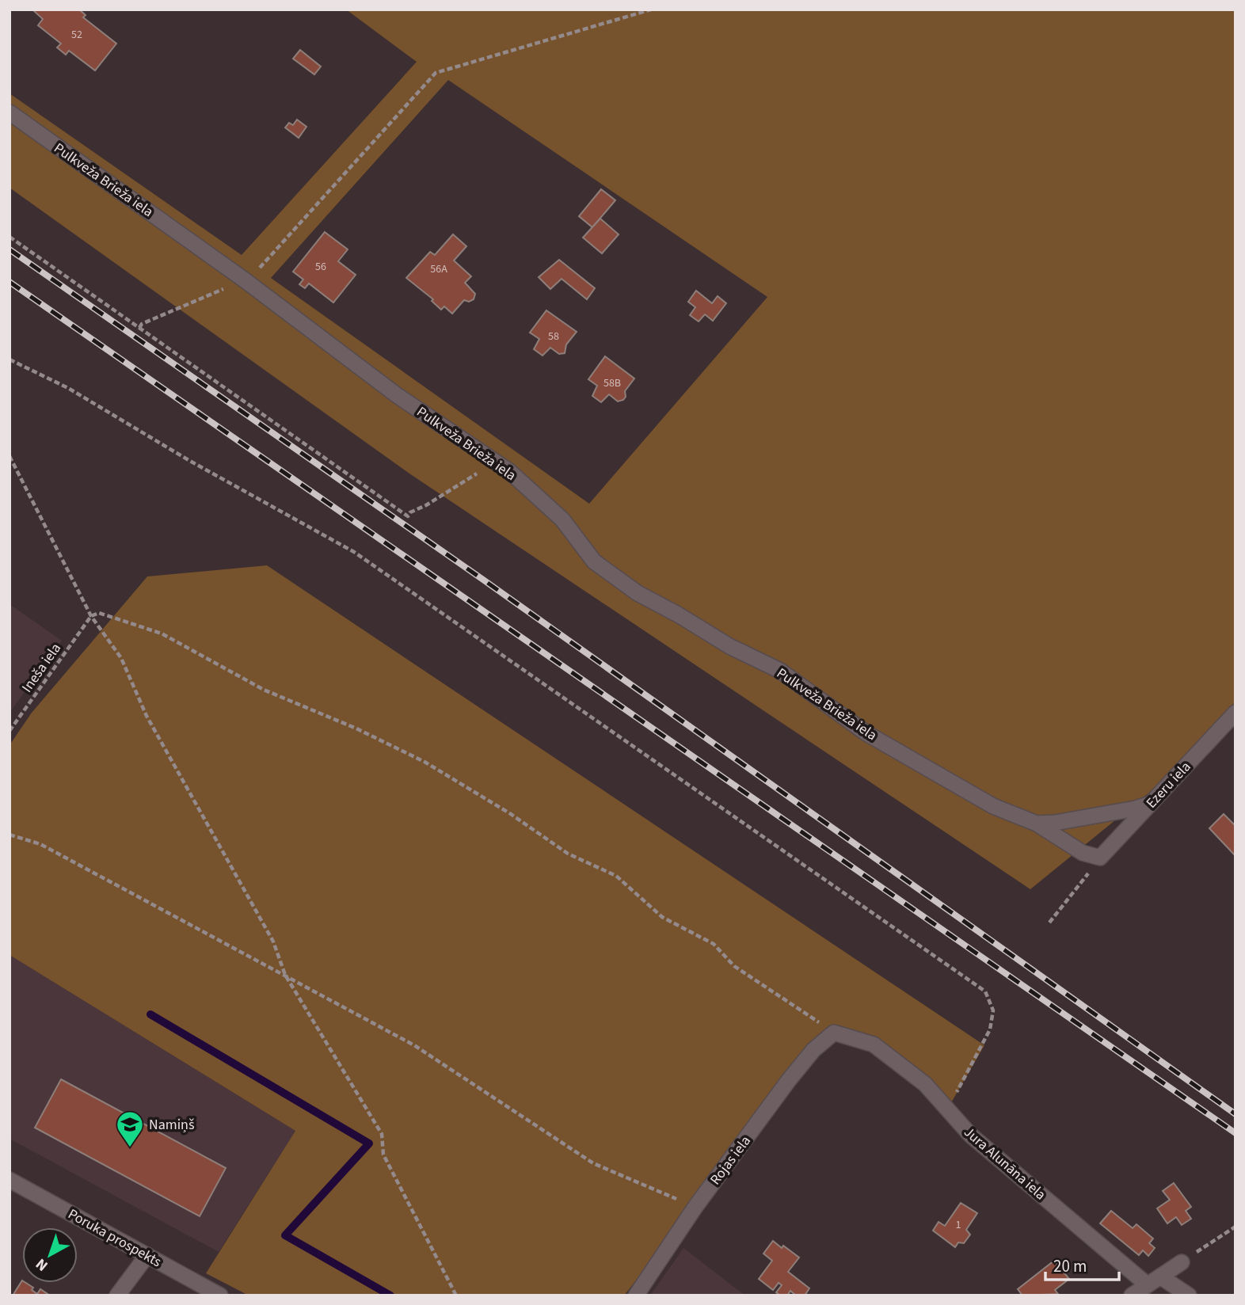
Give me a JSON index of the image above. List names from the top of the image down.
{
  "streets": {
    "street": [
      "Pulkveža Brieža iela",
      "Ezeru iela",
      "Rojas iela",
      "Jura Alunāna iela",
      "Poruka prospekts"
    ],
    "path": ["Ineša iela"]
  },
  "crossings": [
    ["Pulkveža Brieža iela", "Ezeru iela"],
    ["Rojas iela", "Jura Alunāna iela"]
  ],
  "places": {
    "school or university": ["Namiņš"]
  },
  "house_numbers": [
    "52",
    "56",
    "56A",
    "58",
    "58B",
    "1"
  ],
  "scale_bar": "20 m",
  "north": "bottom left"
}
